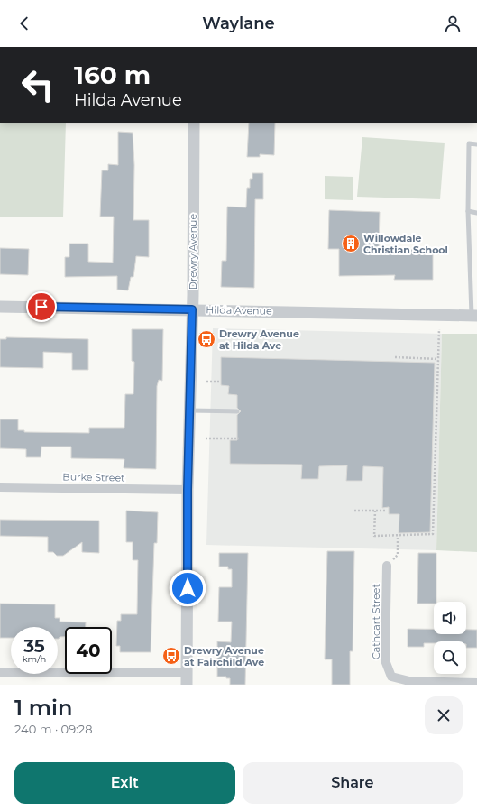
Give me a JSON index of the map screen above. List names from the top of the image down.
{
  "streets": {
    "street": [
      "Drewry Avenue",
      "Hilda Avenue",
      "Burke Street",
      "Cathcart Street"
    ]
  },
  "crossings": [
    ["Drewry Avenue", "Hilda Avenue"],
    ["Drewry Avenue", "Burke Street"]
  ],
  "places": {
    "building": ["Willowdale Christian School"],
    "bus stop": ["Drewry Avenue at Hilda Ave", "Drewry Avenue at Fairchild Ave"]
  },
  "page": {
    "header": "Waylane",
    "turn": ["160 m", "Hilda Avenue"],
    "speed": "35 km/h",
    "limit": "40",
    "heading": ["1 min", "240 m · 09:28"],
    "buttons": ["Exit", "Share"]
  }
}
